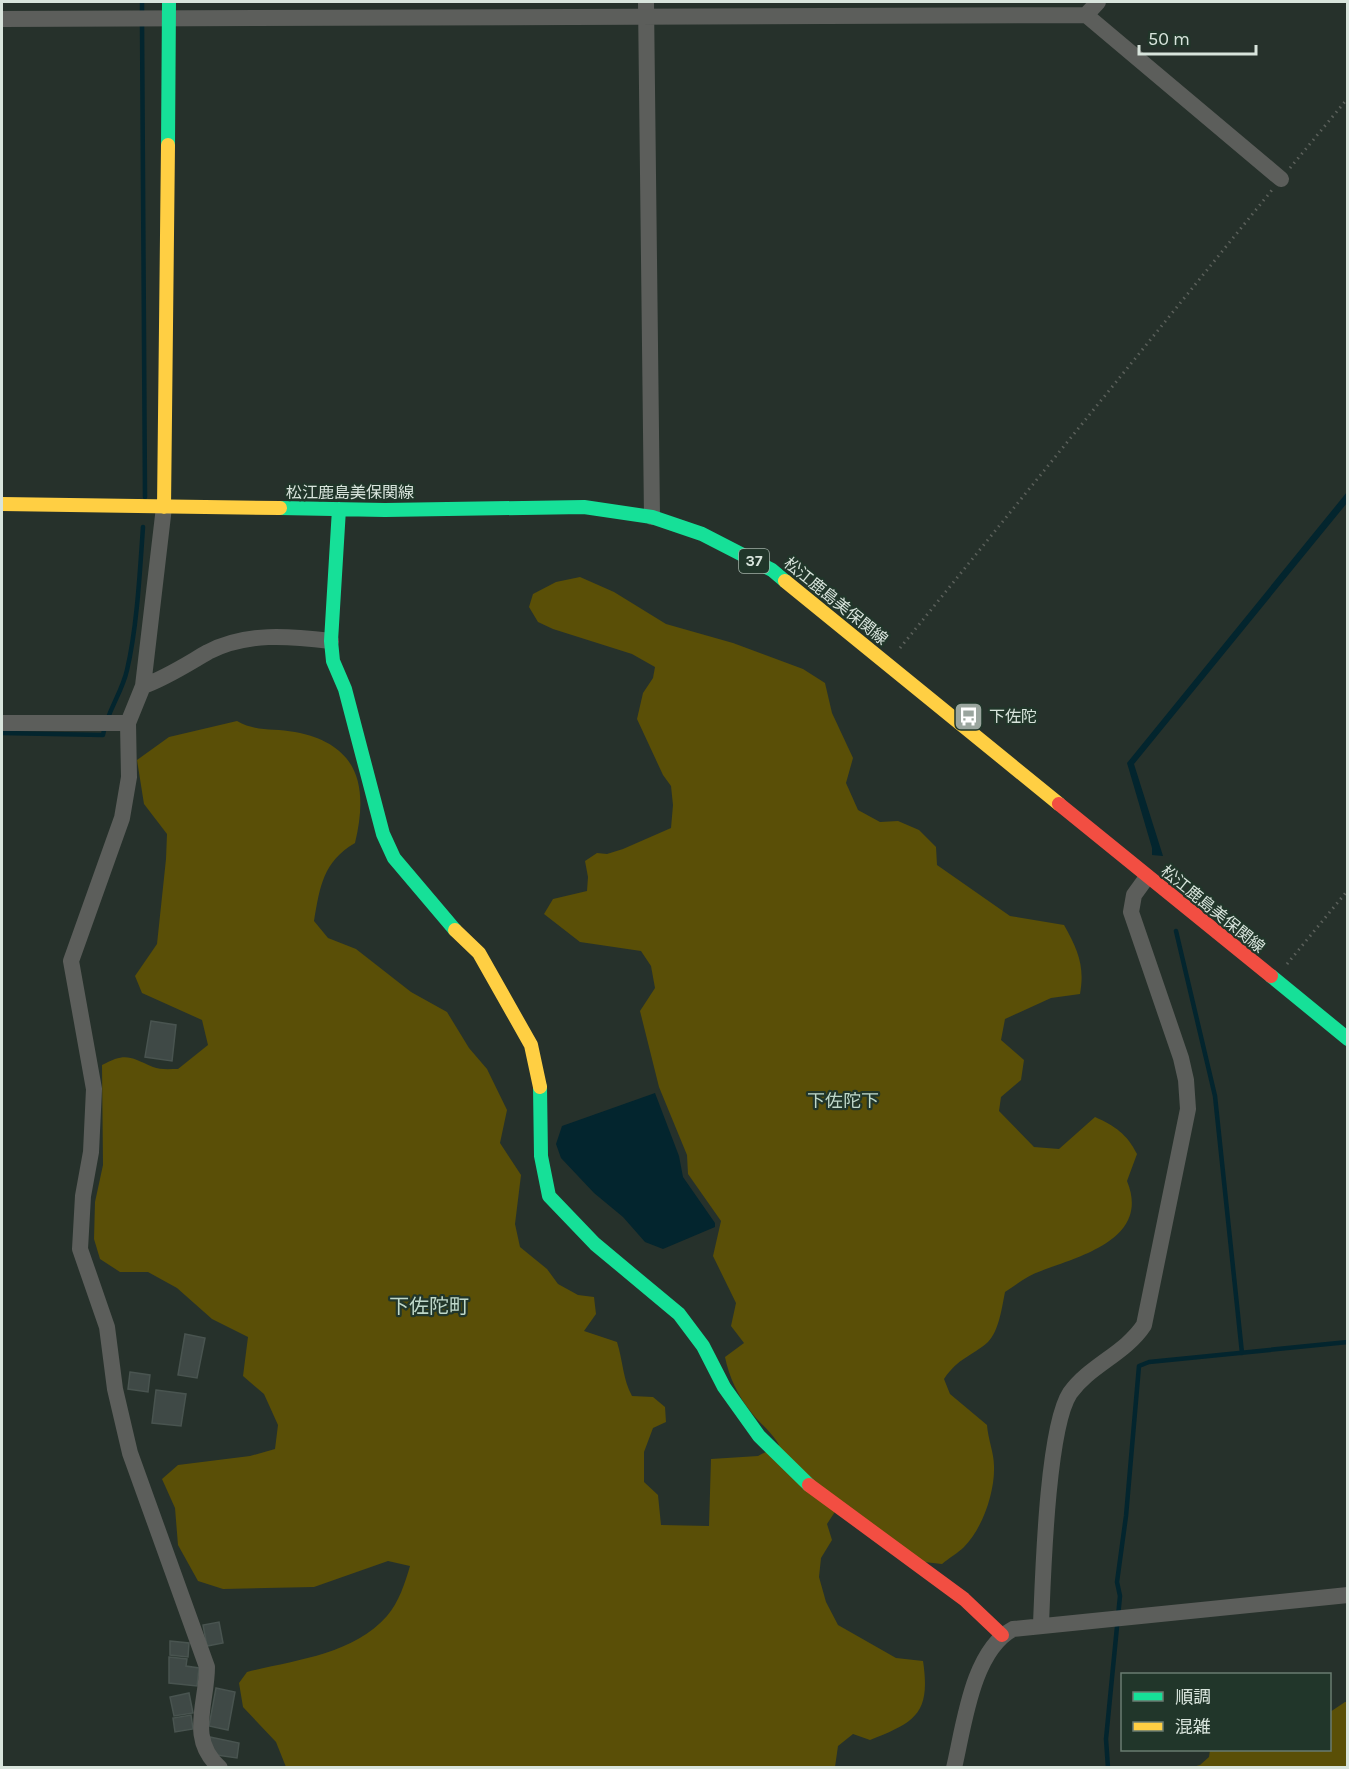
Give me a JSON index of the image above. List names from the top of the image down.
{
  "streets": {
    "street": ["松江鹿島美保関線", "37"]
  },
  "districts": ["下佐陀下", "下佐陀町"],
  "places": {
    "bus stop": ["下佐陀"]
  },
  "legend": ["順調", "混雑"],
  "scale_bar": "50 m"
}
